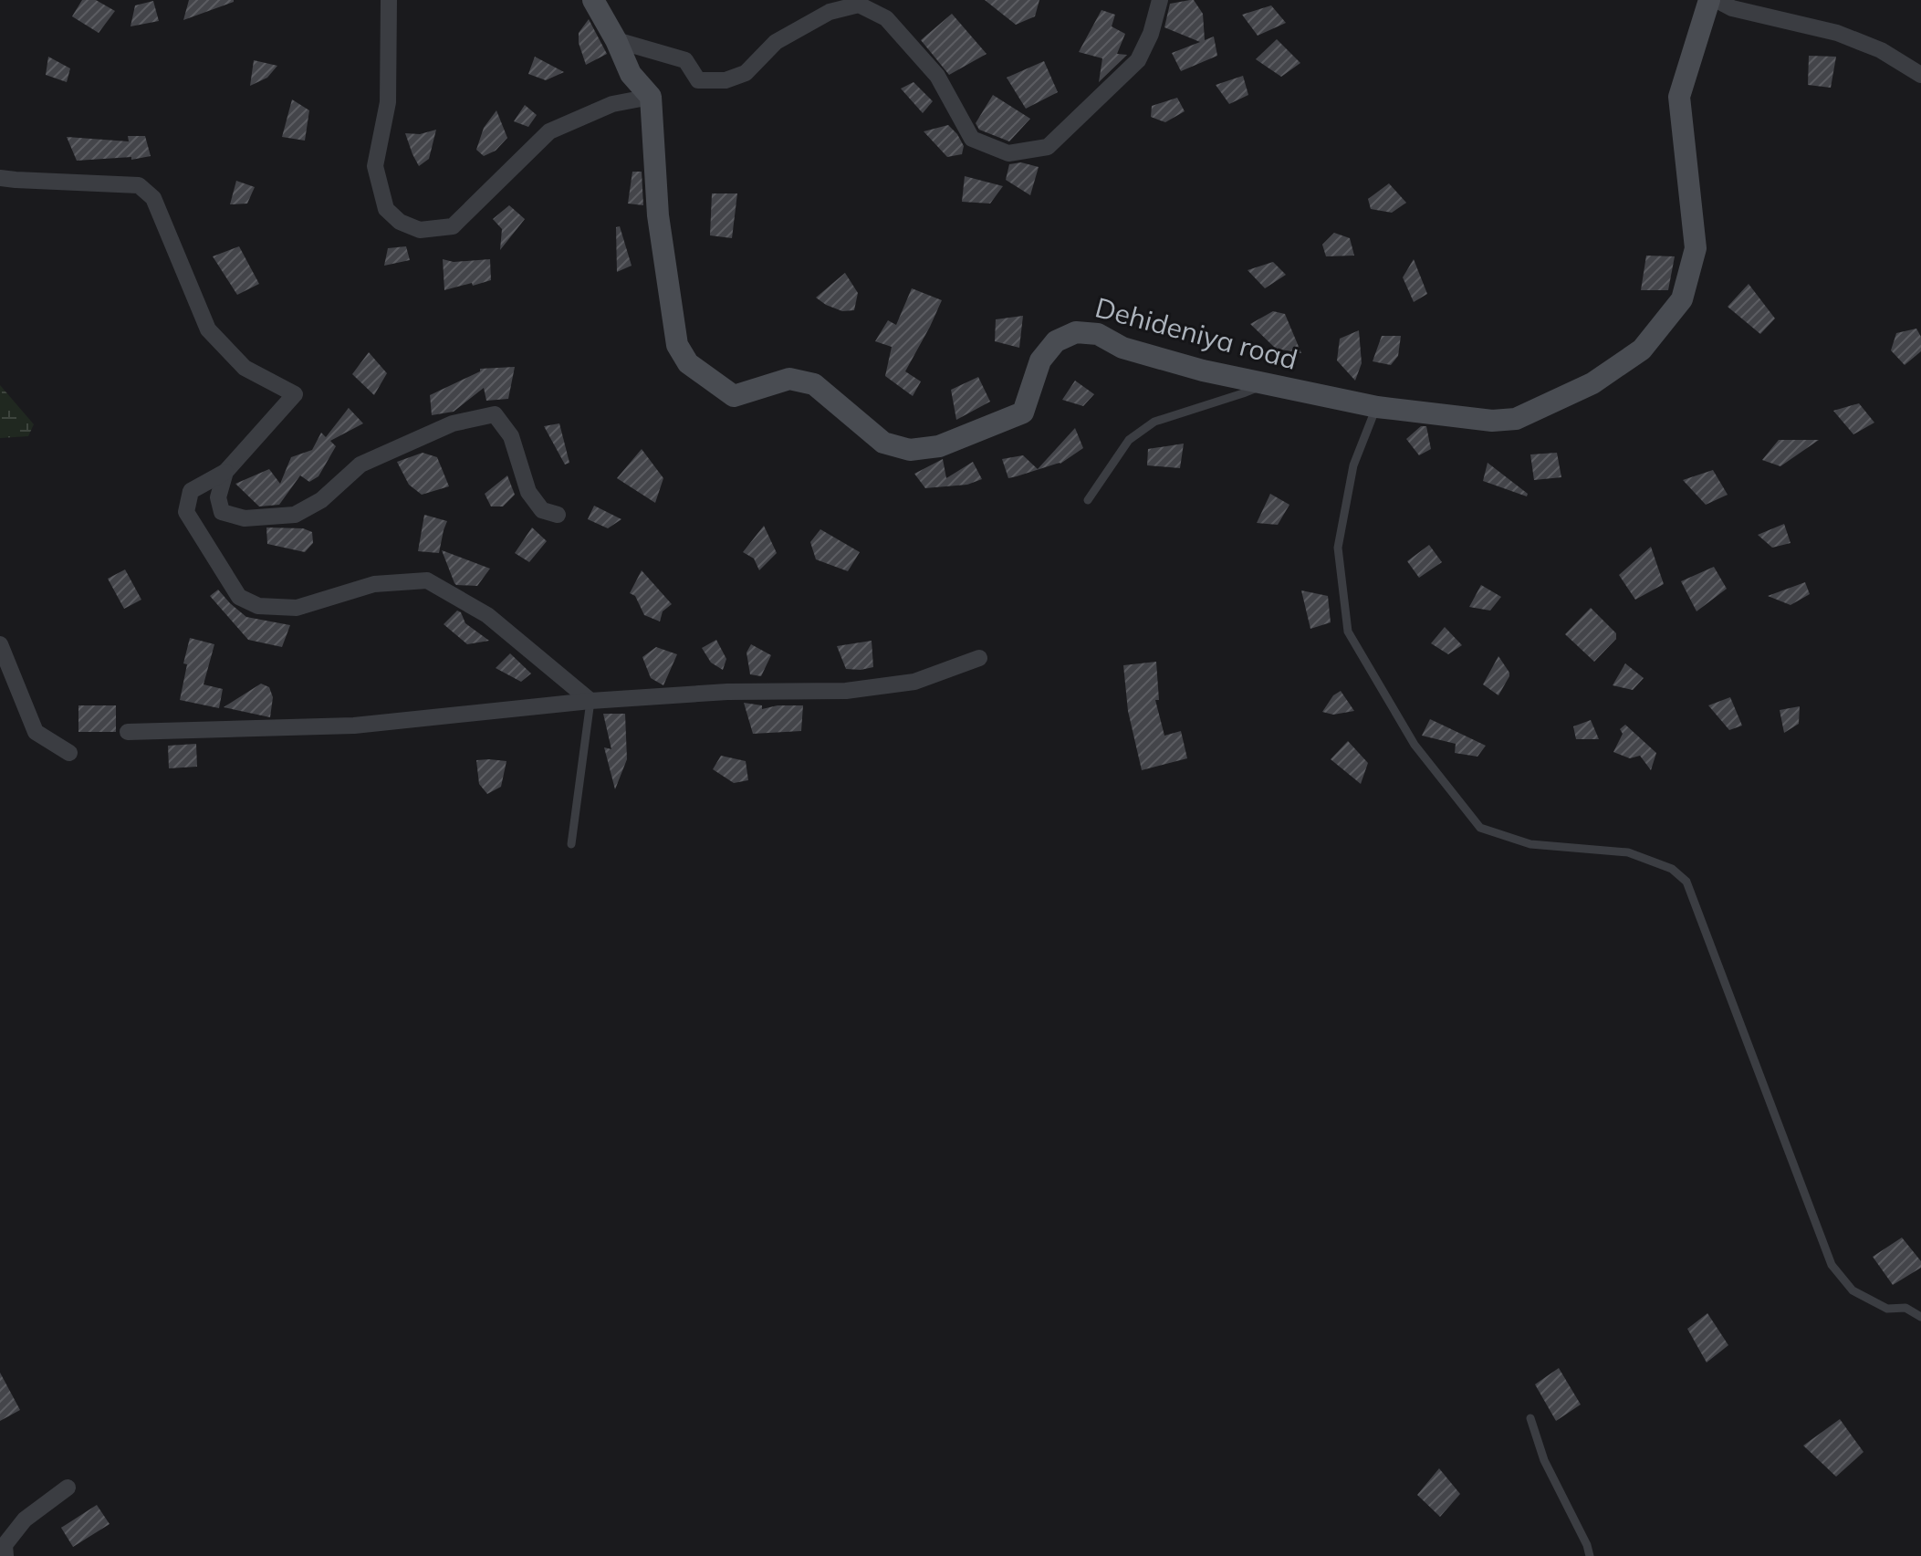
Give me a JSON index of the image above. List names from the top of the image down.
{
  "streets": {
    "street": ["Dehideniya road"]
  }
}
